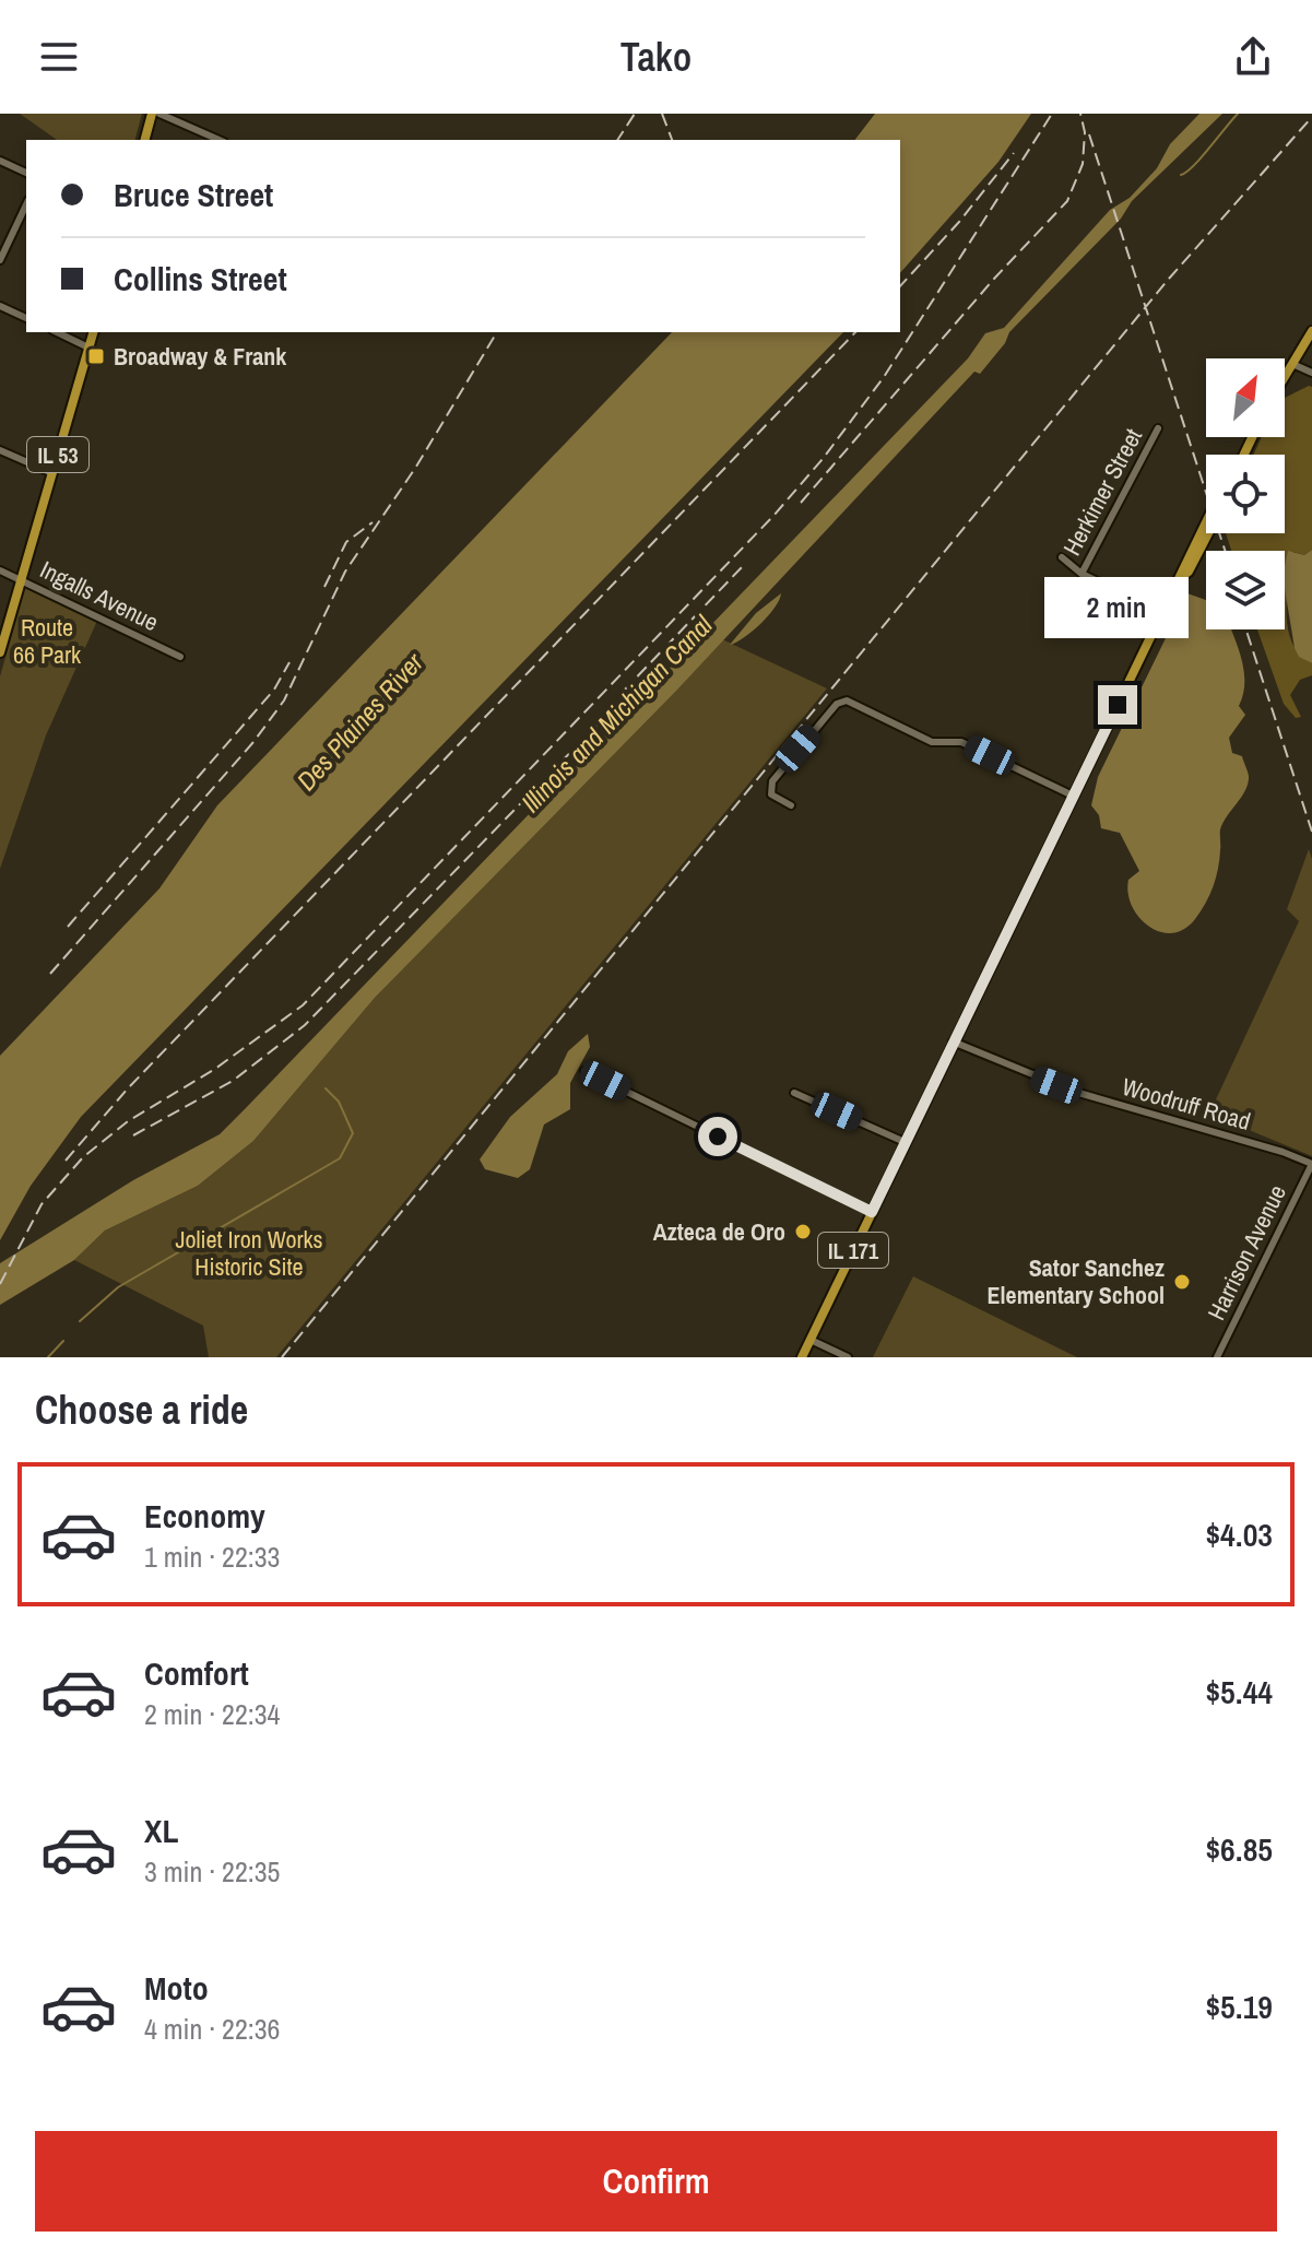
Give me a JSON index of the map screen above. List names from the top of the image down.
{
  "streets": {
    "main road": ["IL 53", "IL 171"],
    "street": [
      "Herkimer Street",
      "Ingalls Avenue",
      "Woodruff Road",
      "Harrison Avenue"
    ]
  },
  "crossings": [
    ["IL 53", "Ingalls Avenue"],
    ["Woodruff Road", "IL 171"],
    ["Woodruff Road", "Harrison Avenue"]
  ],
  "water": ["Illinois and Michigan Canal", "Des Plaines River"],
  "parks": ["Route 66 Park", "Joliet Iron Works Historic Site"],
  "places": {
    "transit": ["Broadway & Frank"],
    "other": ["Azteca de Oro", "Sator Sanchez Elementary School"]
  },
  "north": "top right",
  "page": {
    "header": "Tako",
    "banner": ["Bruce Street", "Collins Street"],
    "bubble": "2 min",
    "heading": "Choose a ride",
    "list": [
      {
        "name": "Economy",
        "note": "1 min · 22:33",
        "value": "$4.03"
      },
      {
        "name": "Comfort",
        "note": "2 min · 22:34",
        "value": "$5.44"
      },
      {
        "name": "XL",
        "note": "3 min · 22:35",
        "value": "$6.85"
      },
      {
        "name": "Moto",
        "note": "4 min · 22:36",
        "value": "$5.19"
      }
    ],
    "buttons": "Confirm"
  }
}
